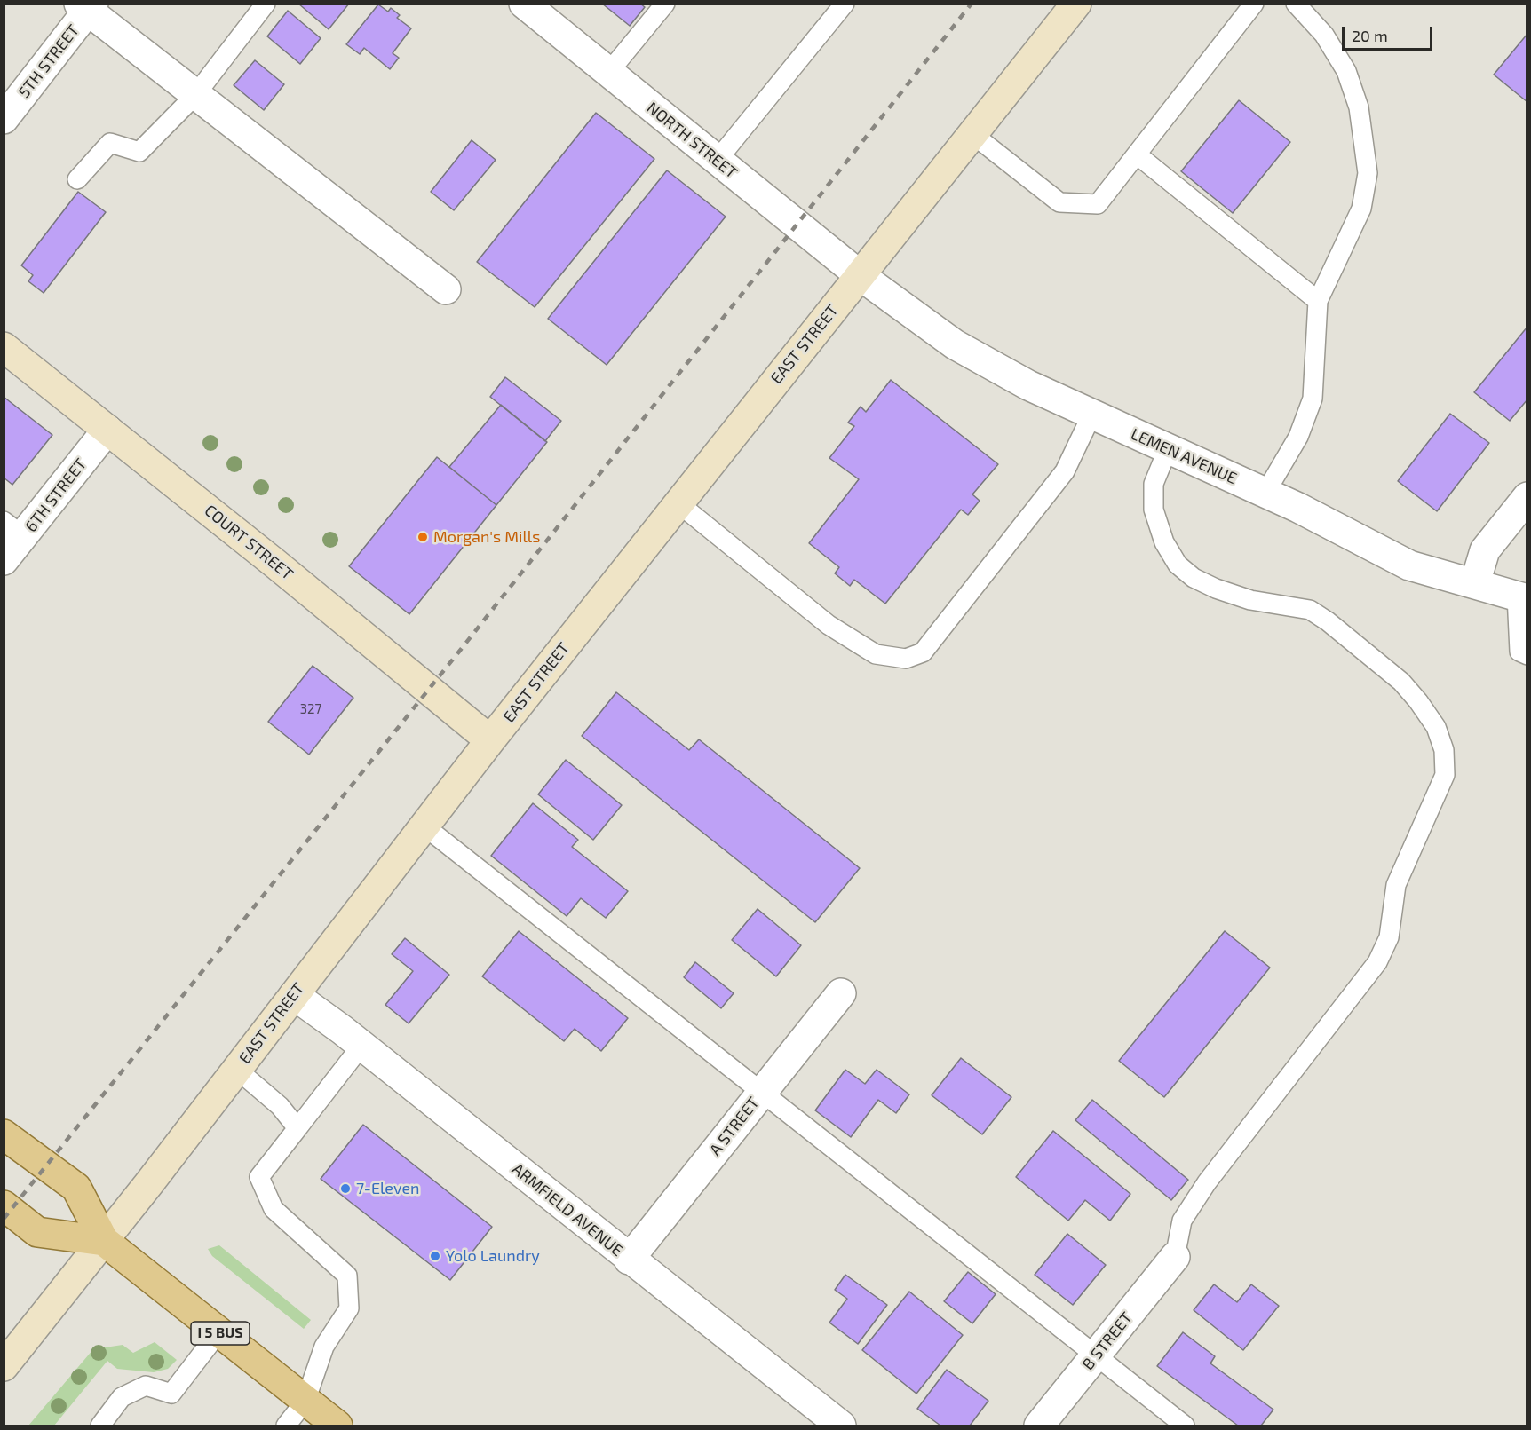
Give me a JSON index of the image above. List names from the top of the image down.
{
  "streets": {
    "main road": ["EAST STREET", "COURT STREET", "I 5 BUS"],
    "street": [
      "5TH STREET",
      "NORTH STREET",
      "LEMEN AVENUE",
      "6TH STREET",
      "A STREET",
      "ARMFIELD AVENUE",
      "B STREET"
    ]
  },
  "crossings": [
    ["NORTH STREET", "EAST STREET"],
    ["NORTH STREET", "LEMEN AVENUE"],
    ["EAST STREET", "LEMEN AVENUE"],
    ["EAST STREET", "COURT STREET"],
    ["EAST STREET", "ARMFIELD AVENUE"],
    ["EAST STREET", "I 5 BUS"],
    ["6TH STREET", "COURT STREET"],
    ["A STREET", "ARMFIELD AVENUE"]
  ],
  "places": ["Morgan's Mills", "7-Eleven", "Yolo Laundry"],
  "house_numbers": ["327"],
  "scale_bar": "20 m"
}
